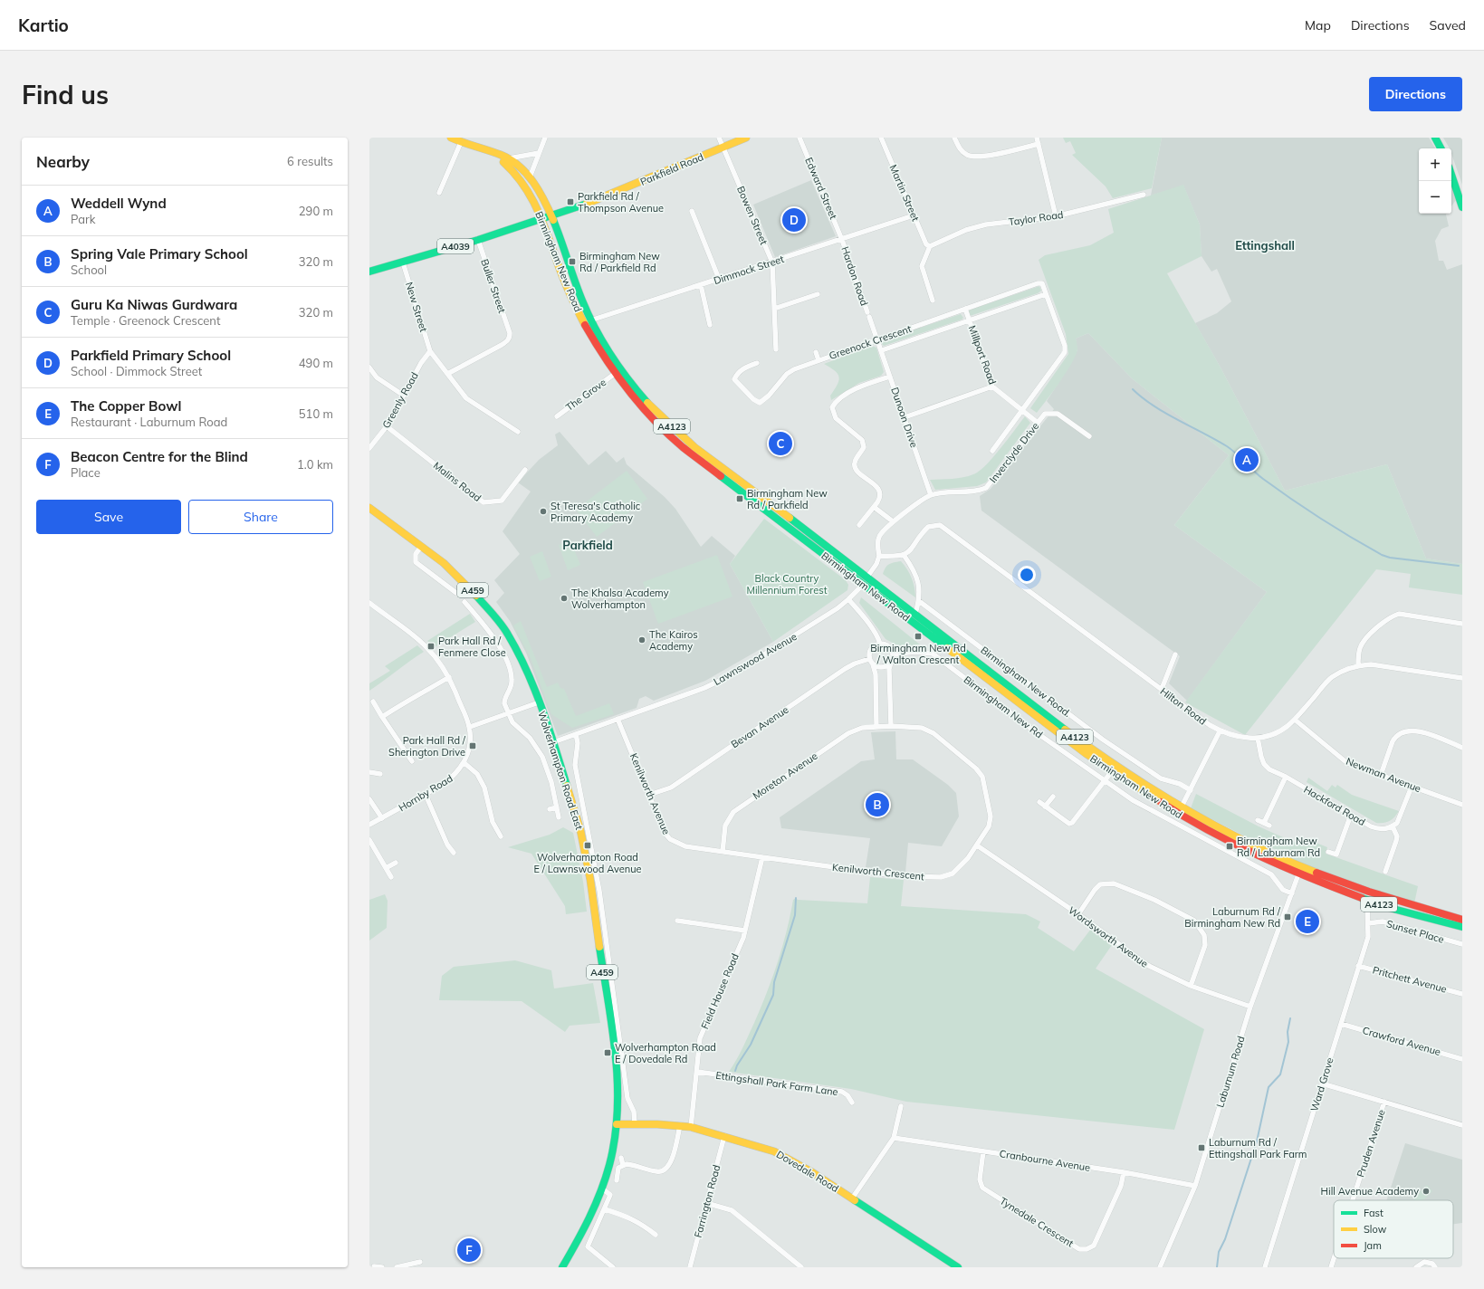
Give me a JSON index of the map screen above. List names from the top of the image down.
{
  "streets": {
    "main road": [
      "Parkfield Road",
      "A4039",
      "Birmingham New Road",
      "A4123",
      "A459",
      "Wolverhampton Road East",
      "Dovedale Road"
    ],
    "street": [
      "Edward Street",
      "Martin Street",
      "Bowen Street",
      "Taylor Road",
      "Dimmock Street",
      "Hardon Road",
      "Buller Street",
      "New Street",
      "Greenock Crescent",
      "Millport Road",
      "The Grove",
      "Greenly Road",
      "Dunoon Drive",
      "Inverclyde Drive",
      "Malins Road",
      "Lawnswood Avenue",
      "Birmingham New Road.",
      "Hilton Road",
      "Birmingham New Rd",
      "Bevan Avenue",
      "Newman Avenue",
      "Moreton Avenue",
      "Hornby Road",
      "Kenilworth Avenue",
      "Hackford Road",
      "Kenilworth Crescent",
      "Sunset Place",
      "Wordsworth Avenue",
      "Pritchett Avenue",
      "Field House Road",
      "Crawford Avenue",
      "Laburnum Road",
      "Ettingshall Park Farm Lane",
      "Ward Grove",
      "Pruden Avenue",
      "Cranbourne Avenue",
      "Farrington Road",
      "Tynedale Crescent"
    ]
  },
  "crossings": [
    ["Parkfield Road", "Bowen Street"],
    ["Parkfield Road", "Birmingham New Road"],
    ["Parkfield Road", "Buller Street"],
    ["Parkfield Road", "New Street"],
    ["Edward Street", "Dimmock Street"],
    ["Edward Street", "Hardon Road"],
    ["Martin Street", "Taylor Road"],
    ["Martin Street", "Dimmock Street"],
    ["Bowen Street", "Dimmock Street"],
    ["Birmingham New Road", "Dimmock Street"],
    ["Birmingham New Road", "The Grove"],
    ["Birmingham New Road", "A4123"],
    ["Birmingham New Road", "Lawnswood Avenue"],
    ["Birmingham New Road", "Laburnum Road"],
    ["Birmingham New Road", "Ward Grove"],
    ["Dimmock Street", "Hardon Road"],
    ["Hardon Road", "Greenock Crescent"],
    ["Hardon Road", "Dunoon Drive"],
    ["New Street", "Greenly Road"],
    ["Greenock Crescent", "Millport Road"],
    ["Greenock Crescent", "Dunoon Drive"],
    ["Millport Road", "Inverclyde Drive"],
    ["Greenly Road", "Malins Road"],
    ["Dunoon Drive", "Inverclyde Drive"],
    ["A4123", "Ward Grove"],
    ["Lawnswood Avenue", "Wolverhampton Road East"],
    ["Lawnswood Avenue", "Kenilworth Avenue"],
    ["Hilton Road", "Newman Avenue"],
    ["Hilton Road", "Hackford Road"],
    ["Birmingham New Rd", "Bevan Avenue"],
    ["Birmingham New Rd", "Laburnum Road"],
    ["Bevan Avenue", "Kenilworth Avenue"],
    ["Wolverhampton Road East", "Dovedale Road"],
    ["Moreton Avenue", "Kenilworth Avenue"],
    ["Moreton Avenue", "Kenilworth Crescent"],
    ["Kenilworth Avenue", "Kenilworth Crescent"],
    ["Kenilworth Crescent", "Wordsworth Avenue"],
    ["Kenilworth Crescent", "Field House Road"],
    ["Sunset Place", "Ward Grove"],
    ["Wordsworth Avenue", "Laburnum Road"],
    ["Pritchett Avenue", "Ward Grove"],
    ["Field House Road", "Ettingshall Park Farm Lane"],
    ["Field House Road", "Dovedale Road"],
    ["Crawford Avenue", "Ward Grove"],
    ["Laburnum Road", "Cranbourne Avenue"],
    ["Cranbourne Avenue", "Tynedale Crescent"],
    ["Dovedale Road", "Farrington Road"]
  ],
  "districts": ["Ettingshall", "Parkfield"],
  "parks": ["Black Country Millennium Forest"],
  "places": {
    "transit": [
      "Parkfield Rd / Thompson Avenue",
      "Birmingham New Rd / Parkfield Rd",
      "Birmingham New Rd / Parkfield",
      "Birmingham New Rd / Walton Crescent",
      "Park Hall Rd / Fenmere Close",
      "Park Hall Rd / Sherington Drive",
      "Wolverhampton Road E / Lawnswood Avenue",
      "Birmingham New Rd / Laburnam Rd",
      "Laburnum Rd / Birmingham New Rd",
      "Wolverhampton Road E / Dovedale Rd",
      "Laburnum Rd / Ettingshall Park Farm"
    ],
    "other": [
      "St Teresa's Catholic Primary Academy",
      "The Khalsa Academy Wolverhampton",
      "The Kairos Academy",
      "Hill Avenue Academy"
    ]
  },
  "legend": ["Fast", "Slow", "Jam"],
  "page": {
    "header": "Kartio",
    "nav": ["Map", "Directions", "Saved"],
    "buttons": [
      "Directions",
      ["Save", "Share"]
    ],
    "title": "Find us",
    "heading": ["Nearby", "6 results"],
    "map_buttons": ["+", "−"],
    "list": [
      {
        "mark": "A",
        "name": "Weddell Wynd",
        "note": "Park",
        "value": "290 m"
      },
      {
        "mark": "B",
        "name": "Spring Vale Primary School",
        "note": "School",
        "value": "320 m"
      },
      {
        "mark": "C",
        "name": "Guru Ka Niwas Gurdwara",
        "note": "Temple · Greenock Crescent",
        "value": "320 m"
      },
      {
        "mark": "D",
        "name": "Parkfield Primary School",
        "note": "School · Dimmock Street",
        "value": "490 m"
      },
      {
        "mark": "E",
        "name": "The Copper Bowl",
        "note": "Restaurant · Laburnum Road",
        "value": "510 m"
      },
      {
        "mark": "F",
        "name": "Beacon Centre for the Blind",
        "note": "Place",
        "value": "1.0 km"
      }
    ],
    "pins": [
      "D",
      "C",
      "A",
      "B",
      "E",
      "F"
    ]
  }
}
